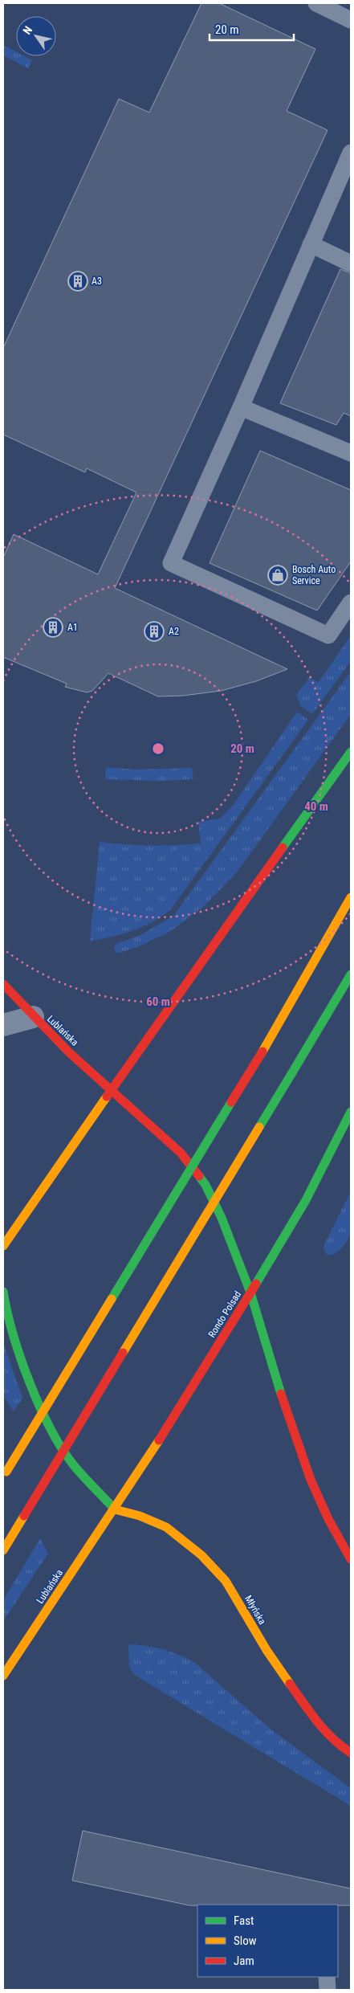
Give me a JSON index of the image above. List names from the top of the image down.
{
  "streets": {
    "main road": ["Lublańska", "Rondo Polsad", "Młyńska"]
  },
  "crossings": [
    ["Lublańska", "Rondo Polsad"],
    ["Lublańska", "Młyńska"],
    ["Rondo Polsad", "Młyńska"]
  ],
  "places": {
    "building": ["A3", "A1", "A2"],
    "shop": ["Bosch Auto Service"]
  },
  "legend": ["Fast", "Slow", "Jam"],
  "scale_bar": "20 m",
  "north": "top left",
  "rings": ["20 m", "40 m", "60 m"]
}
